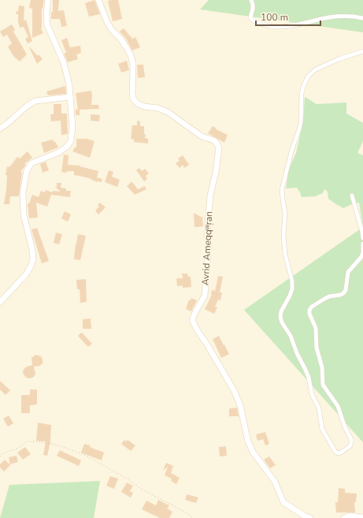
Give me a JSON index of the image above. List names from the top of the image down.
{
  "streets": {
    "street": ["Avrid Ameqqʷṛan"]
  },
  "scale_bar": "100 m"
}
